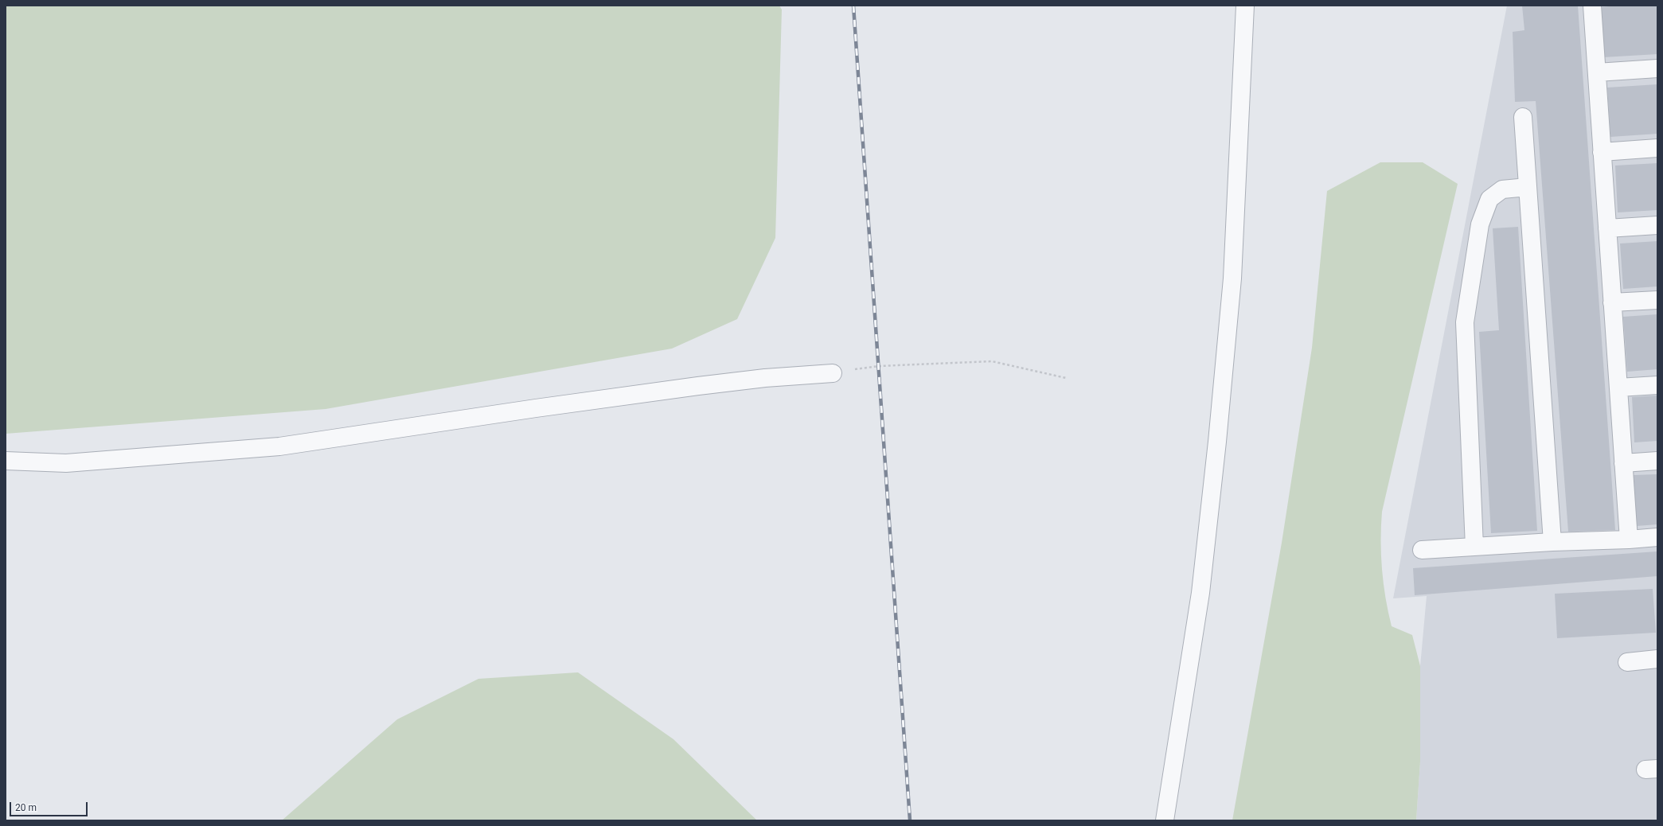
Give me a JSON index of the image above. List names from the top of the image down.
{
  "scale_bar": "20 m"
}
